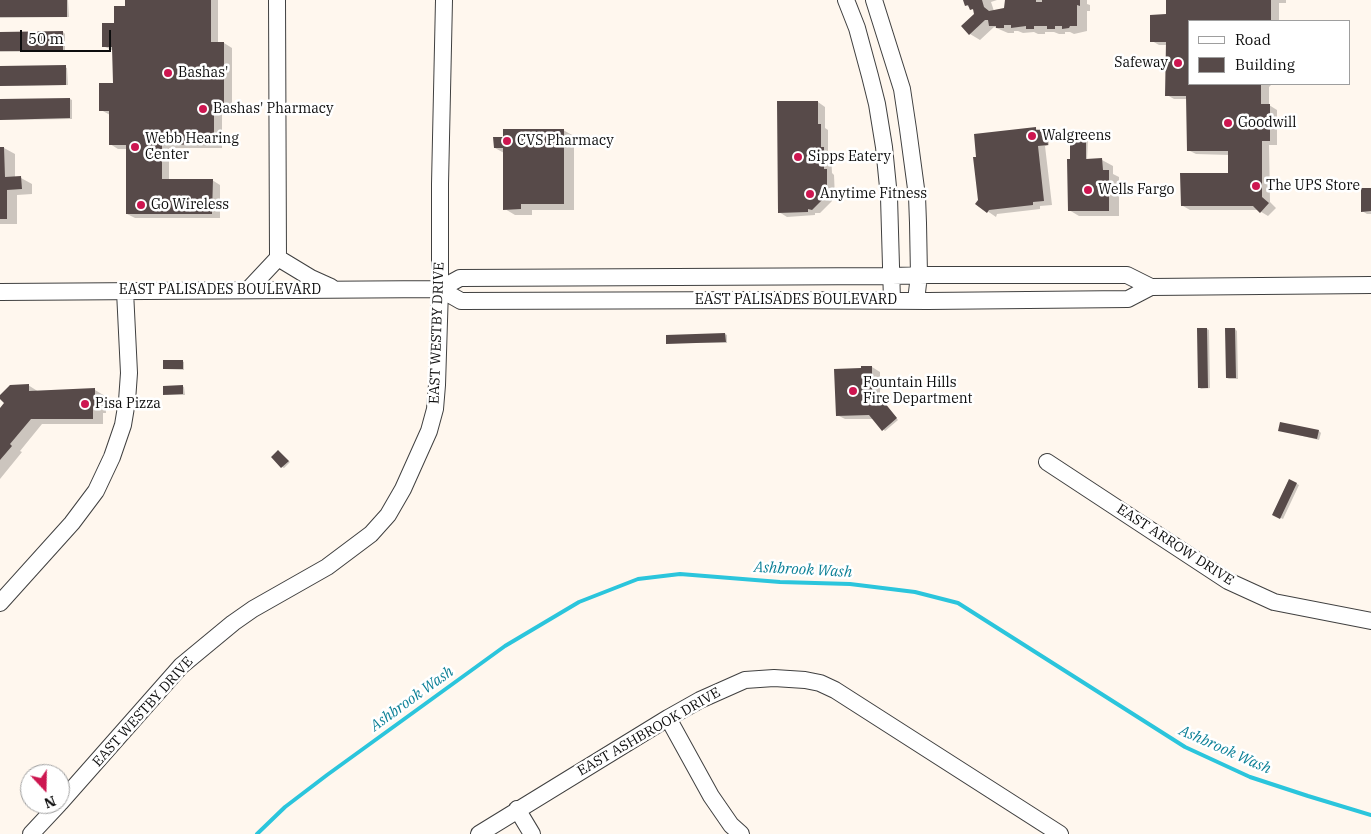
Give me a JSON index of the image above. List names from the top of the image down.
{
  "streets": {
    "street": [
      "EAST PALISADES BOULEVARD",
      "EAST WESTBY DRIVE",
      "EAST ARROW DRIVE",
      "EAST ASHBROOK DRIVE"
    ]
  },
  "crossings": [
    ["EAST PALISADES BOULEVARD", "EAST WESTBY DRIVE"]
  ],
  "water": ["Ashbrook Wash"],
  "places": [
    "Safeway",
    "Bashas'",
    "Bashas' Pharmacy",
    "Goodwill",
    "Walgreens",
    "CVS Pharmacy",
    "Webb Hearing Center",
    "Sipps Eatery",
    "The UPS Store",
    "Wells Fargo",
    "Anytime Fitness",
    "Go Wireless",
    "Fountain Hills Fire Department",
    "Pisa Pizza"
  ],
  "legend": ["Road", "Building"],
  "scale_bar": "50 m",
  "north": "bottom"
}
